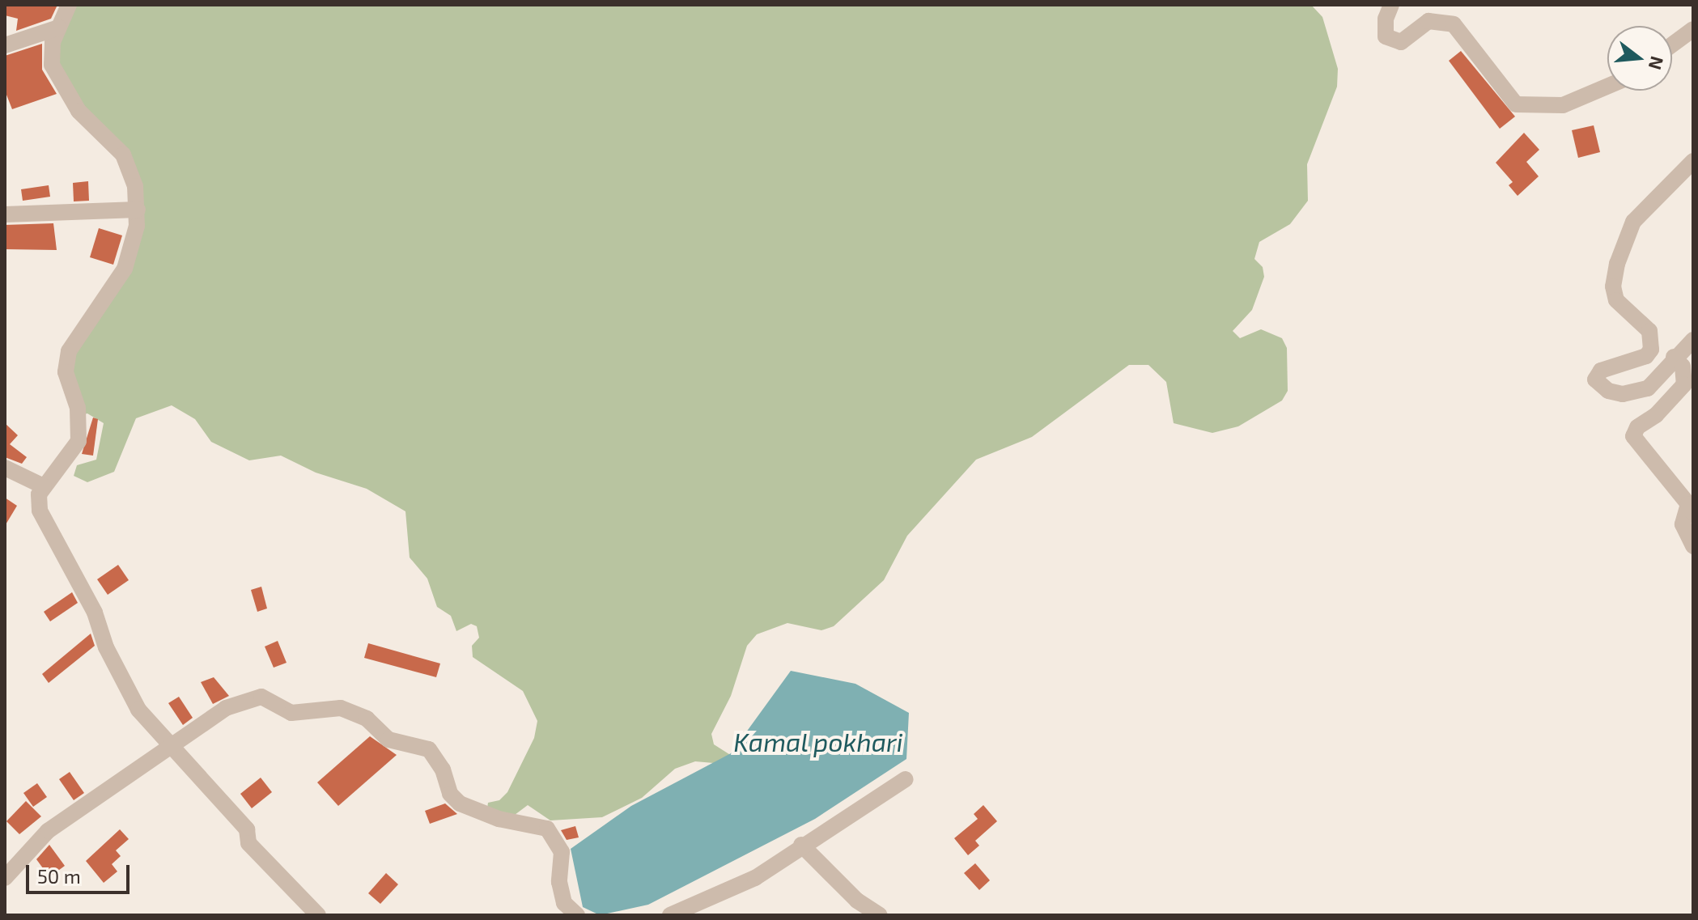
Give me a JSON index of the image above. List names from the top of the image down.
{
  "water": ["Kamal pokhari"],
  "scale_bar": "50 m",
  "north": "right"
}
